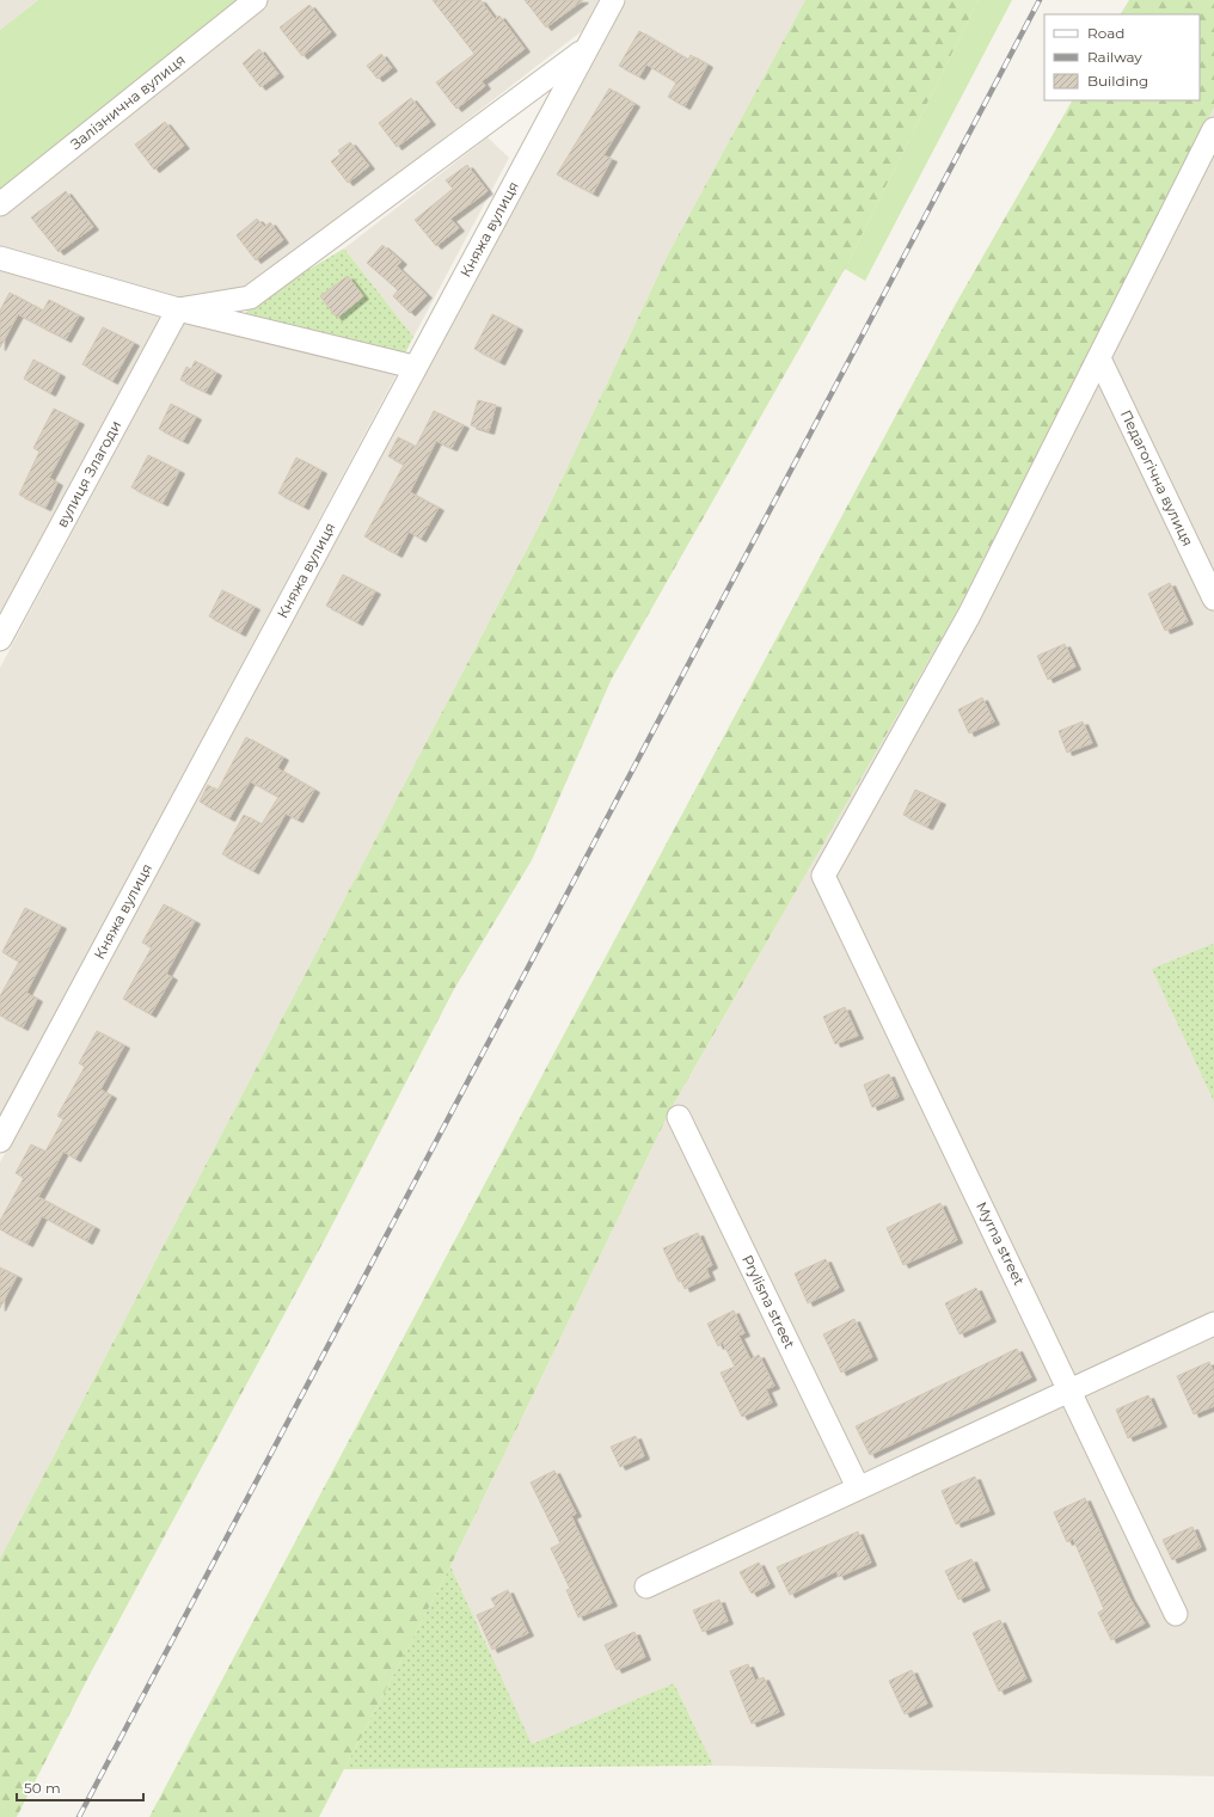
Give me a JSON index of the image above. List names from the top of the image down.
{
  "streets": {
    "street": [
      "Залізнична вулиця",
      "Княжа вулиця",
      "вулиця Злагоди",
      "Педагогічна вулиця",
      "Myrna street",
      "Prylisna street"
    ]
  },
  "crossings": [
    ["Педагогічна вулиця", "Myrna street"]
  ],
  "legend": ["Road", "Railway", "Building"],
  "scale_bar": "50 m"
}
